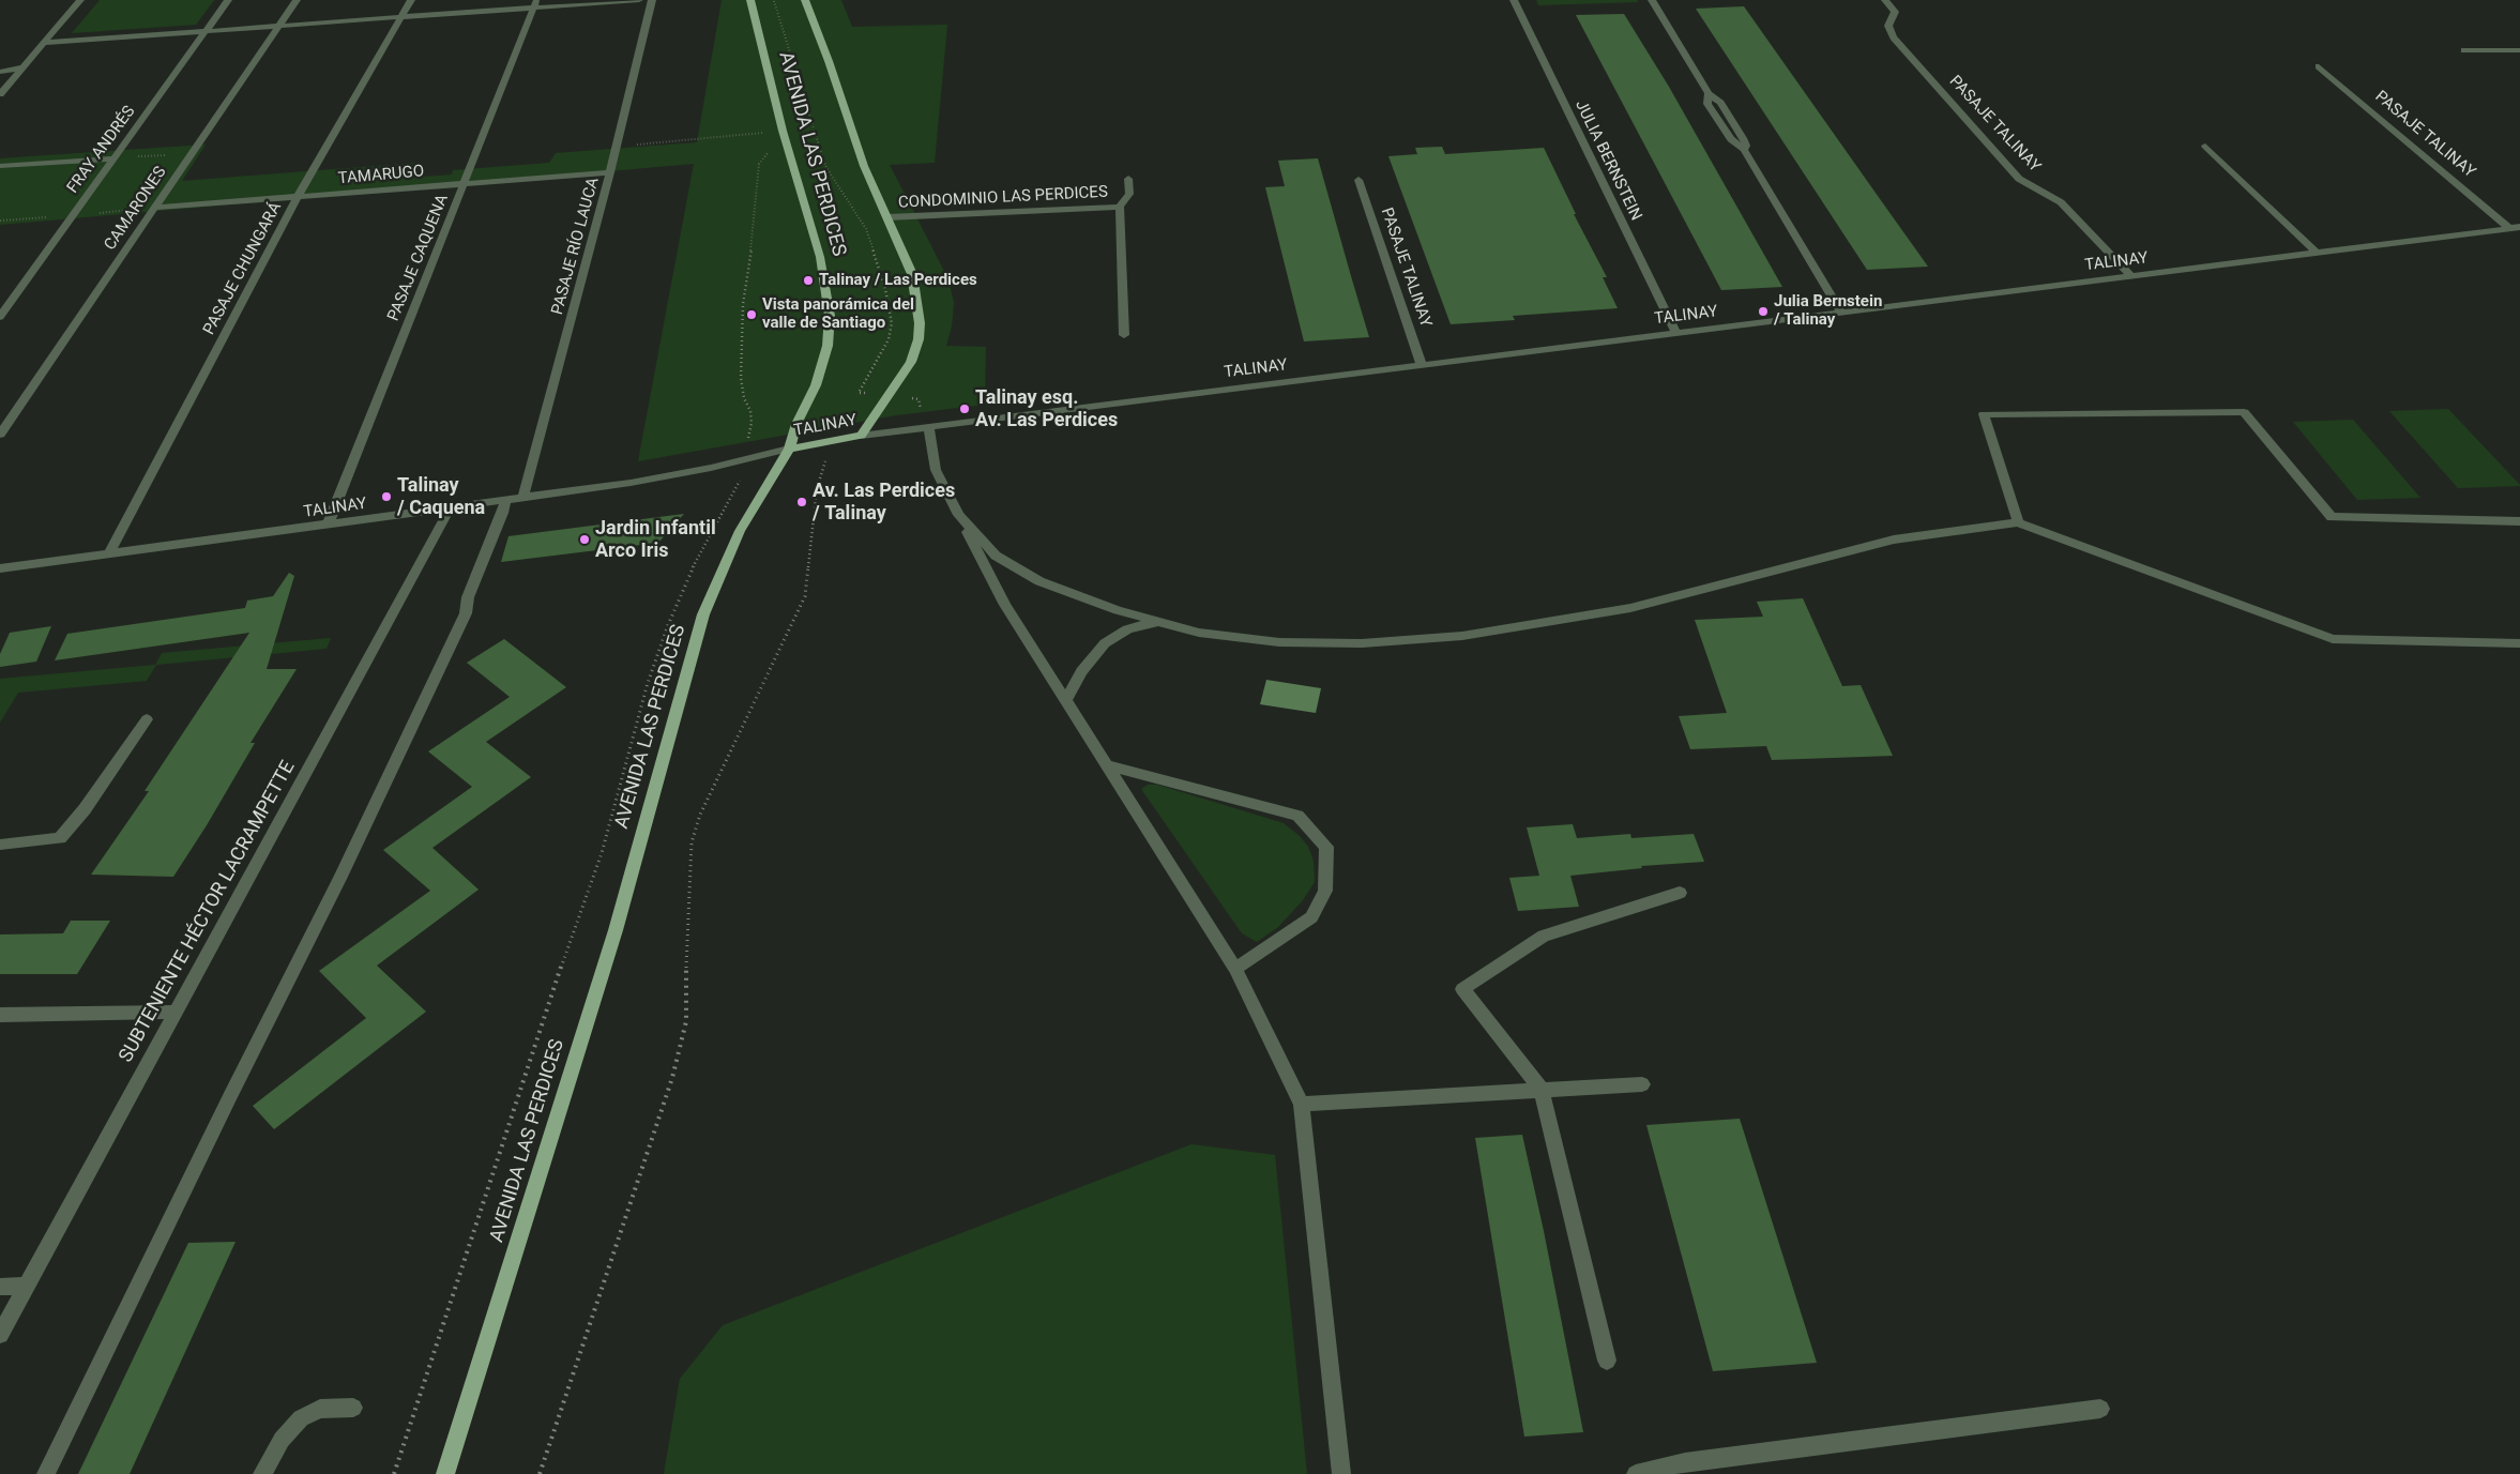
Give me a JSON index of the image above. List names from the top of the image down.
{
  "streets": {
    "main road": ["AVENIDA LAS PERDICES", "TALINAY"],
    "street": [
      "PASAJE TALINAY",
      "FRAY ANDRÉS",
      "JULIA BERNSTEIN",
      "TAMARUGO",
      "CONDOMINIO LAS PERDICES",
      "CAMARONES",
      "PASAJE RÍO LAUCA",
      "PASAJE CAQUENA",
      "PASAJE CHUNGARÁ",
      "SUBTENIENTE HÉCTOR LACRAMPETTE"
    ]
  },
  "crossings": [
    ["PASAJE TALINAY", "TALINAY"],
    ["AVENIDA LAS PERDICES", "CONDOMINIO LAS PERDICES"],
    ["AVENIDA LAS PERDICES", "TALINAY"],
    ["JULIA BERNSTEIN", "TALINAY"],
    ["TAMARUGO", "CAMARONES"],
    ["TAMARUGO", "PASAJE RÍO LAUCA"],
    ["TAMARUGO", "PASAJE CAQUENA"],
    ["TAMARUGO", "PASAJE CHUNGARÁ"],
    ["PASAJE RÍO LAUCA", "TALINAY"],
    ["PASAJE CAQUENA", "TALINAY"],
    ["TALINAY", "PASAJE CHUNGARÁ"],
    ["TALINAY", "SUBTENIENTE HÉCTOR LACRAMPETTE"]
  ],
  "places": [
    "Talinay / Las Perdices",
    "Julia Bernstein / Talinay",
    "Vista panorámica del valle de Santiago",
    "Talinay esq. Av. Las Perdices",
    "Talinay / Caquena",
    "Av. Las Perdices / Talinay",
    "Jardin Infantil Arco Iris"
  ]
}
